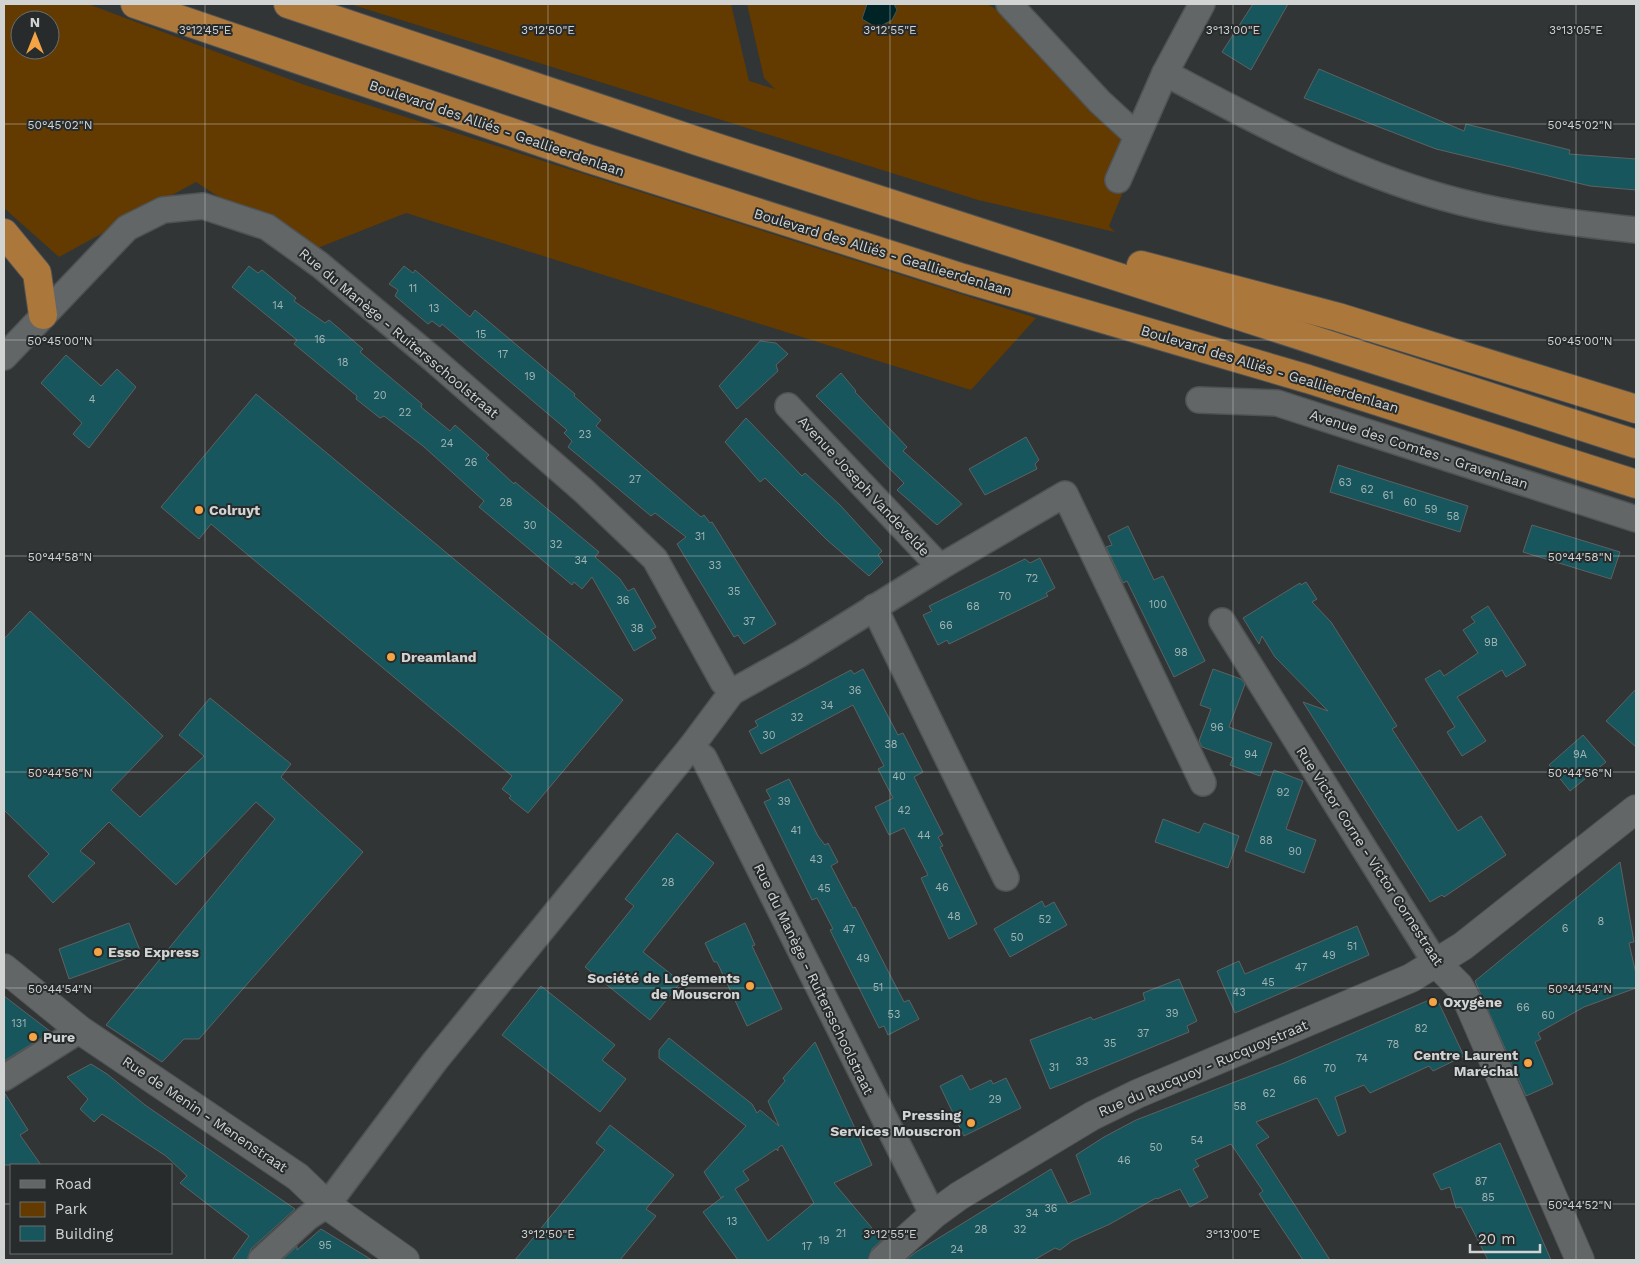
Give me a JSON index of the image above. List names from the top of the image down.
{
  "streets": {
    "highway": ["Boulevard des Alliés - Geallieerdenlaan"],
    "street": [
      "Rue du Manège - Ruitersschoolstraat",
      "Avenue des Comtes - Gravenlaan",
      "Avenue Joseph Vandevelde",
      "Rue Victor Corne - Victor Cornestraat",
      "Rue du Rucquoy - Rucquoystraat",
      "Rue de Menin - Menenstraat"
    ]
  },
  "crossings": [
    ["Rue du Manège - Ruitersschoolstraat", "Rue du Rucquoy - Rucquoystraat"],
    ["Rue Victor Corne - Victor Cornestraat", "Rue du Rucquoy - Rucquoystraat"]
  ],
  "places": [
    "Colruyt",
    "Dreamland",
    "Esso Express",
    "Société de Logements de Mouscron",
    "Oxygène",
    "Pure",
    "Centre Laurent Maréchal",
    "Pressing Services Mouscron"
  ],
  "house_numbers": [
    "11",
    "14",
    "13",
    "15",
    "16",
    "17",
    "18",
    "19",
    "20",
    "4",
    "22",
    "23",
    "24",
    "26",
    "27",
    "63",
    "62",
    "61",
    "28",
    "60",
    "59",
    "58",
    "30",
    "31",
    "32",
    "34",
    "33",
    "72",
    "35",
    "70",
    "36",
    "100",
    "68",
    "37",
    "66",
    "38",
    "9B",
    "98",
    "36",
    "34",
    "32",
    "96",
    "30",
    "38",
    "94",
    "9A",
    "40",
    "92",
    "39",
    "42",
    "41",
    "44",
    "88",
    "90",
    "43",
    "28",
    "46",
    "45",
    "48",
    "52",
    "8",
    "6",
    "47",
    "50",
    "51",
    "49",
    "49",
    "47",
    "45",
    "51",
    "43",
    "66",
    "39",
    "53",
    "60",
    "131",
    "82",
    "37",
    "35",
    "78",
    "74",
    "33",
    "31",
    "70",
    "66",
    "62",
    "29",
    "58",
    "54",
    "50",
    "46",
    "87",
    "85",
    "36",
    "34",
    "13",
    "28",
    "32",
    "21",
    "19",
    "95",
    "17",
    "24"
  ],
  "legend": ["Road", "Park", "Building"],
  "scale_bar": "20 m",
  "north": "top",
  "coordinates": [
    "3°12'45\"E",
    "3°12'50\"E",
    "3°12'55\"E",
    "3°13'00\"E",
    "3°13'05\"E",
    "50°45'02\"N",
    "50°45'00\"N",
    "50°44'58\"N",
    "50°44'56\"N",
    "50°44'54\"N",
    "50°44'52\"N"
  ]
}
